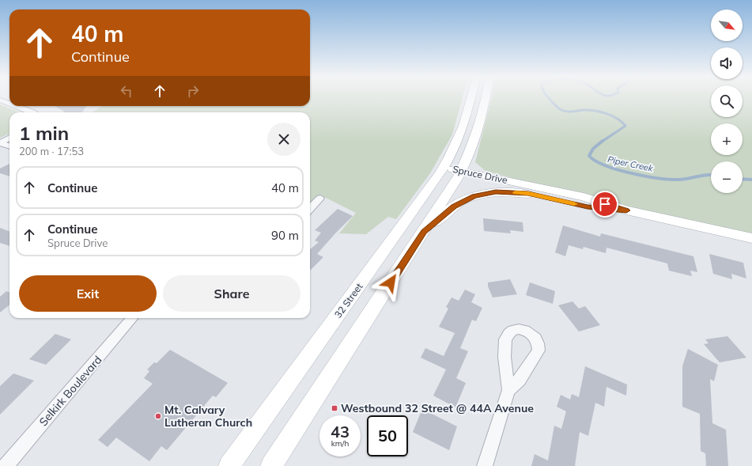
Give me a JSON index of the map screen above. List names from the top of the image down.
{
  "streets": {
    "main road": ["Spruce Drive", "32 Street"],
    "street": ["Selkirk Boulevard"]
  },
  "crossings": [
    ["Spruce Drive", "32 Street"]
  ],
  "water": ["Piper Creek"],
  "places": {
    "transit": ["Westbound 32 Street @ 44A Avenue"],
    "other": ["Mt. Calvary Lutheran Church"]
  },
  "north": "bottom right",
  "page": {
    "map_buttons": ["+", "−"],
    "turn": ["40 m", "Continue"],
    "heading": ["1 min", "200 m · 17:53"],
    "list": [
      {
        "name": "Continue",
        "value": "40 m"
      },
      {
        "name": "Continue",
        "note": "Spruce Drive",
        "value": "90 m"
      }
    ],
    "buttons": ["Exit", "Share"],
    "speed": "43 km/h",
    "limit": "50"
  }
}
